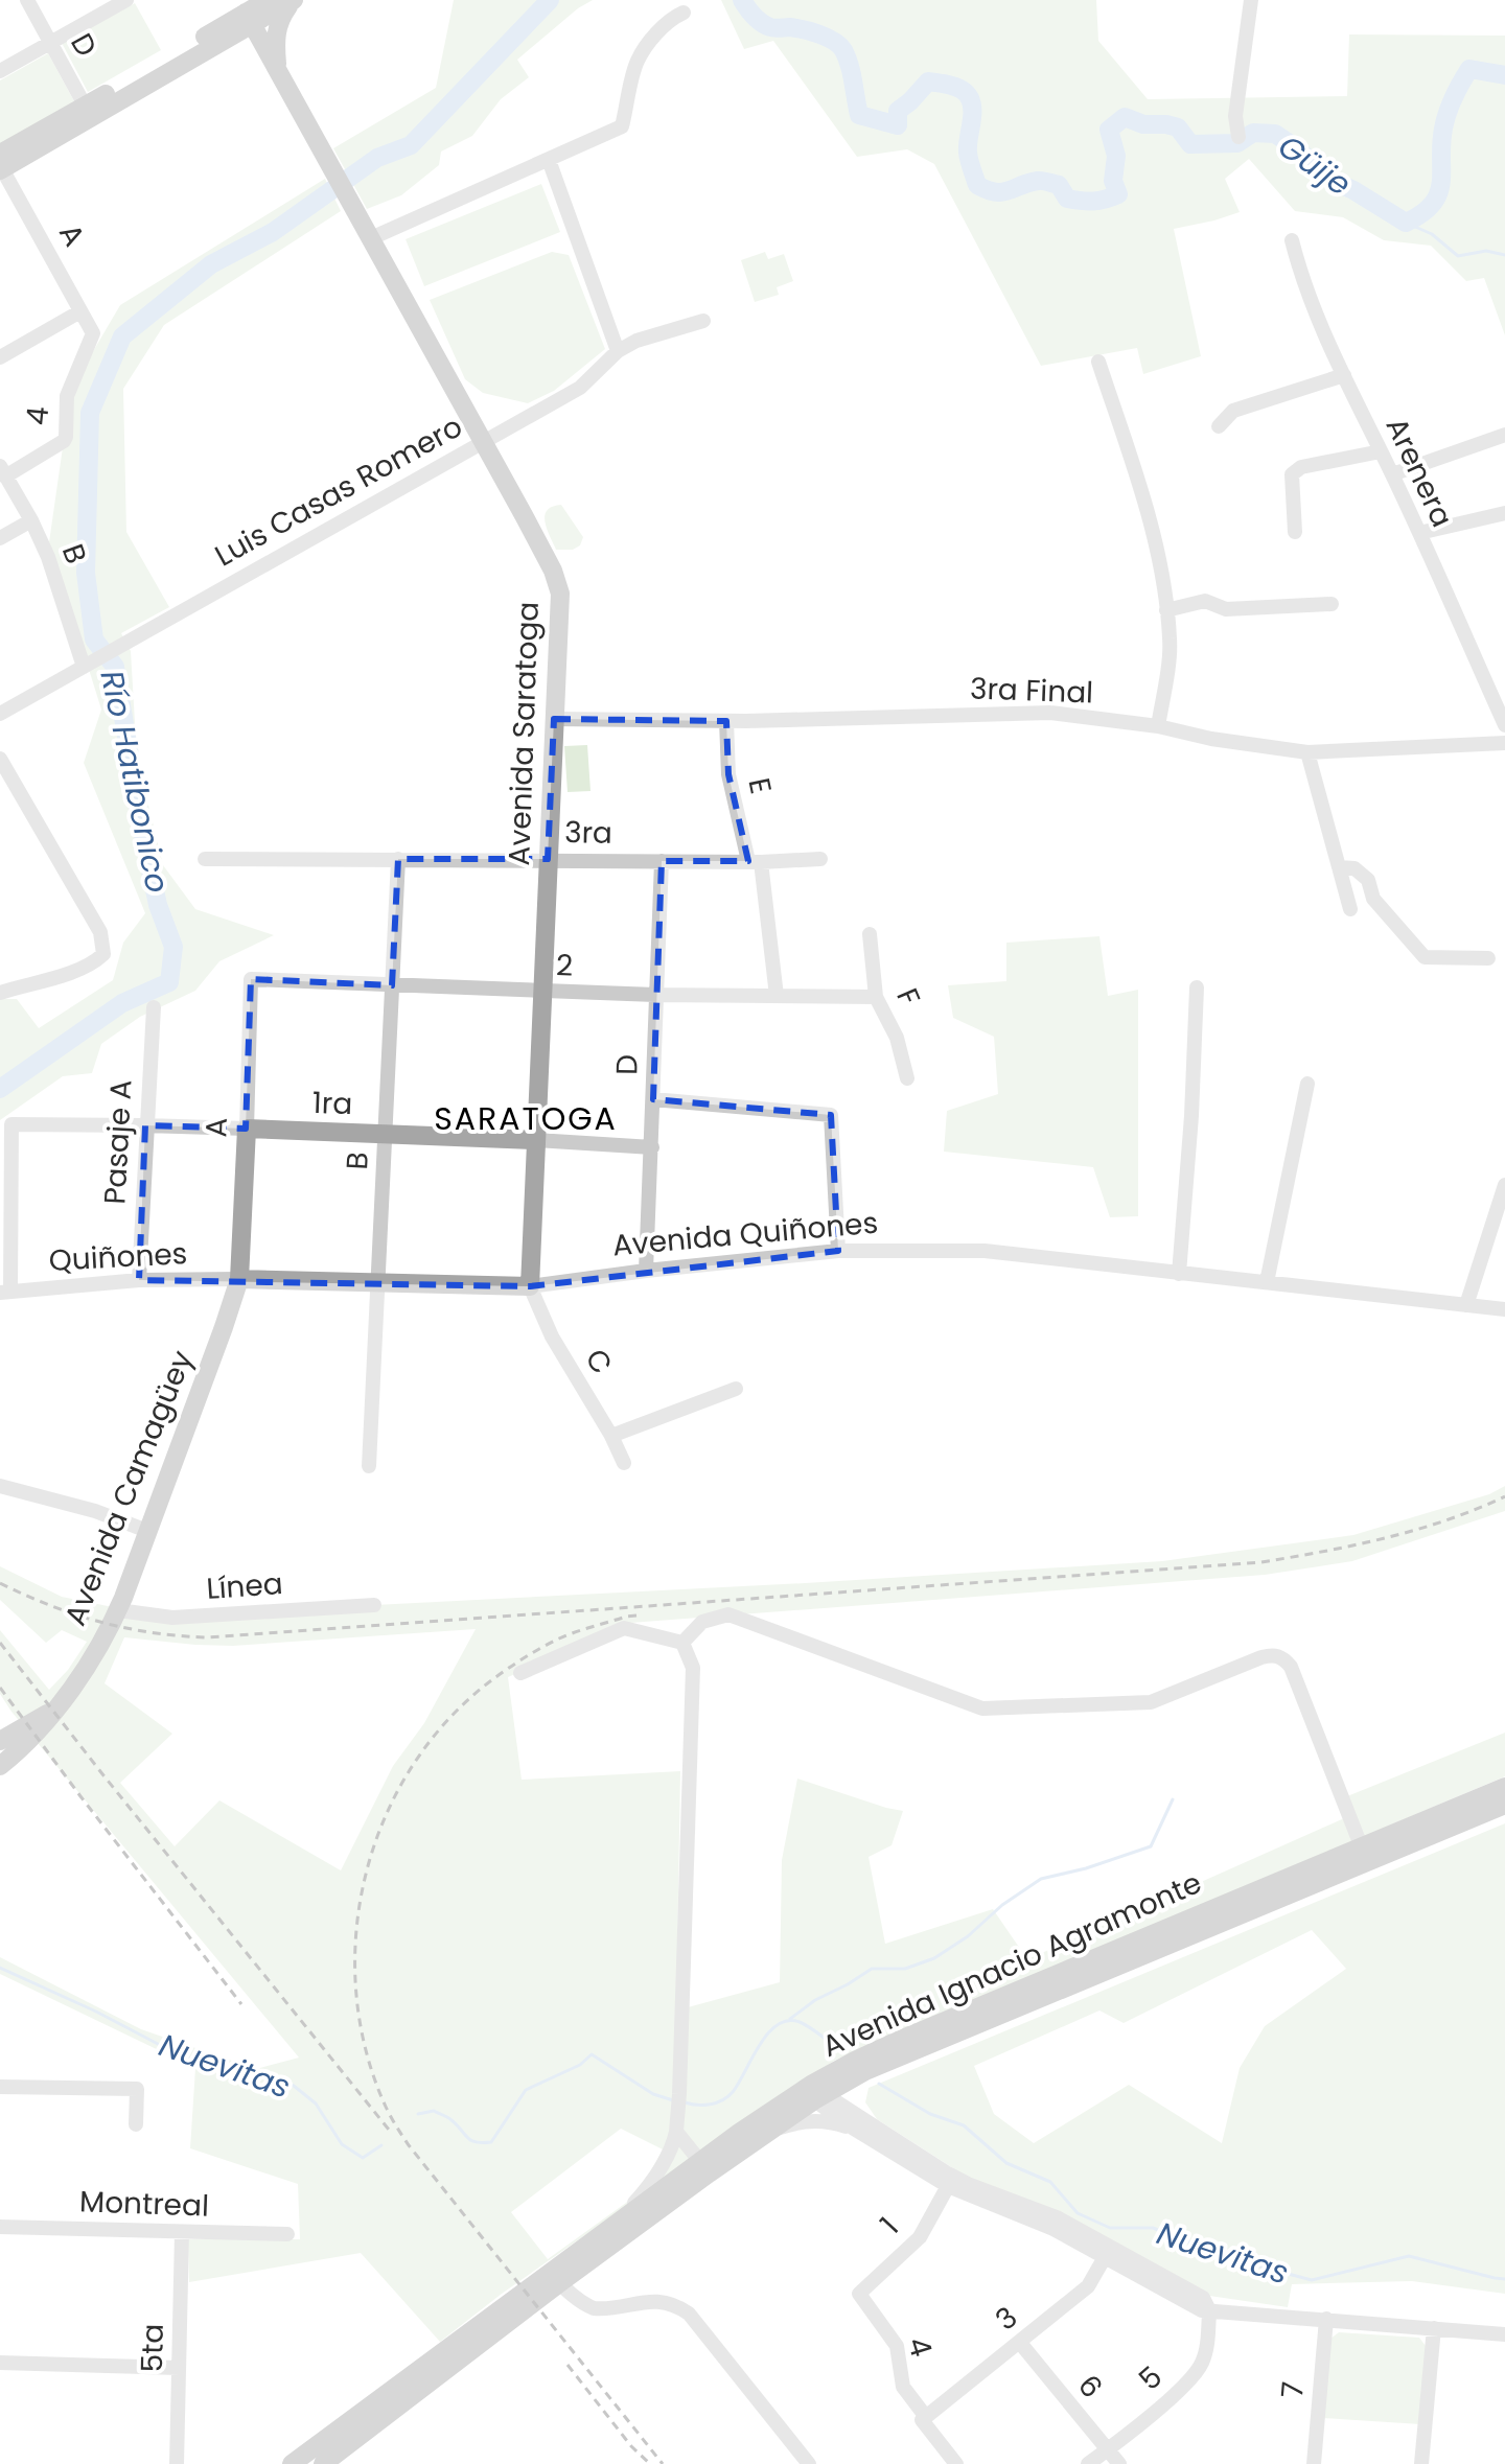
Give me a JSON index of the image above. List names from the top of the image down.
{
  "streets": {
    "main road": [
      "A",
      "Avenida Saratoga",
      "1ra",
      "Avenida Quiñones",
      "Avenida Camagüey",
      "Avenida Ignacio Agramonte"
    ],
    "street": [
      "D",
      "4",
      "Arenera",
      "Luis Casas Romero",
      "B",
      "3ra Final",
      "E",
      "3ra",
      "2",
      "F",
      "Pasaje A",
      "Quiñones",
      "C",
      "Línea",
      "Montreal",
      "1",
      "3",
      "5ta",
      "5",
      "6",
      "7"
    ]
  },
  "crossings": [
    ["D", "3ra"],
    ["D", "2"],
    ["D", "1ra"],
    ["D", "Avenida Quiñones"],
    ["A", "4"],
    ["A", "2"],
    ["A", "1ra"],
    ["A", "Avenida Quiñones"],
    ["A", "Quiñones"],
    ["A", "Avenida Camagüey"],
    ["4", "B"],
    ["4", "1"],
    ["4", "3"],
    ["Luis Casas Romero", "B"],
    ["Luis Casas Romero", "Avenida Saratoga"],
    ["B", "3ra"],
    ["B", "2"],
    ["B", "1ra"],
    ["B", "Avenida Quiñones"],
    ["3ra Final", "Avenida Saratoga"],
    ["3ra Final", "E"],
    ["Avenida Saratoga", "3ra"],
    ["Avenida Saratoga", "2"],
    ["Avenida Saratoga", "1ra"],
    ["Avenida Saratoga", "Avenida Quiñones"],
    ["Avenida Saratoga", "C"],
    ["E", "3ra"],
    ["E", "2"],
    ["2", "F"],
    ["1ra", "Pasaje A"],
    ["1ra", "Quiñones"],
    ["Pasaje A", "Quiñones"],
    ["Avenida Quiñones", "Quiñones"],
    ["Avenida Quiñones", "C"],
    ["Avenida Quiñones", "Avenida Camagüey"],
    ["Quiñones", "Avenida Camagüey"],
    ["Avenida Camagüey", "Línea"],
    ["Montreal", "5ta"],
    ["3", "6"],
    ["5", "6"]
  ],
  "districts": ["SARATOGA"],
  "water": ["Güije", "Río Hatibonico", "Nuevitas"]
}
